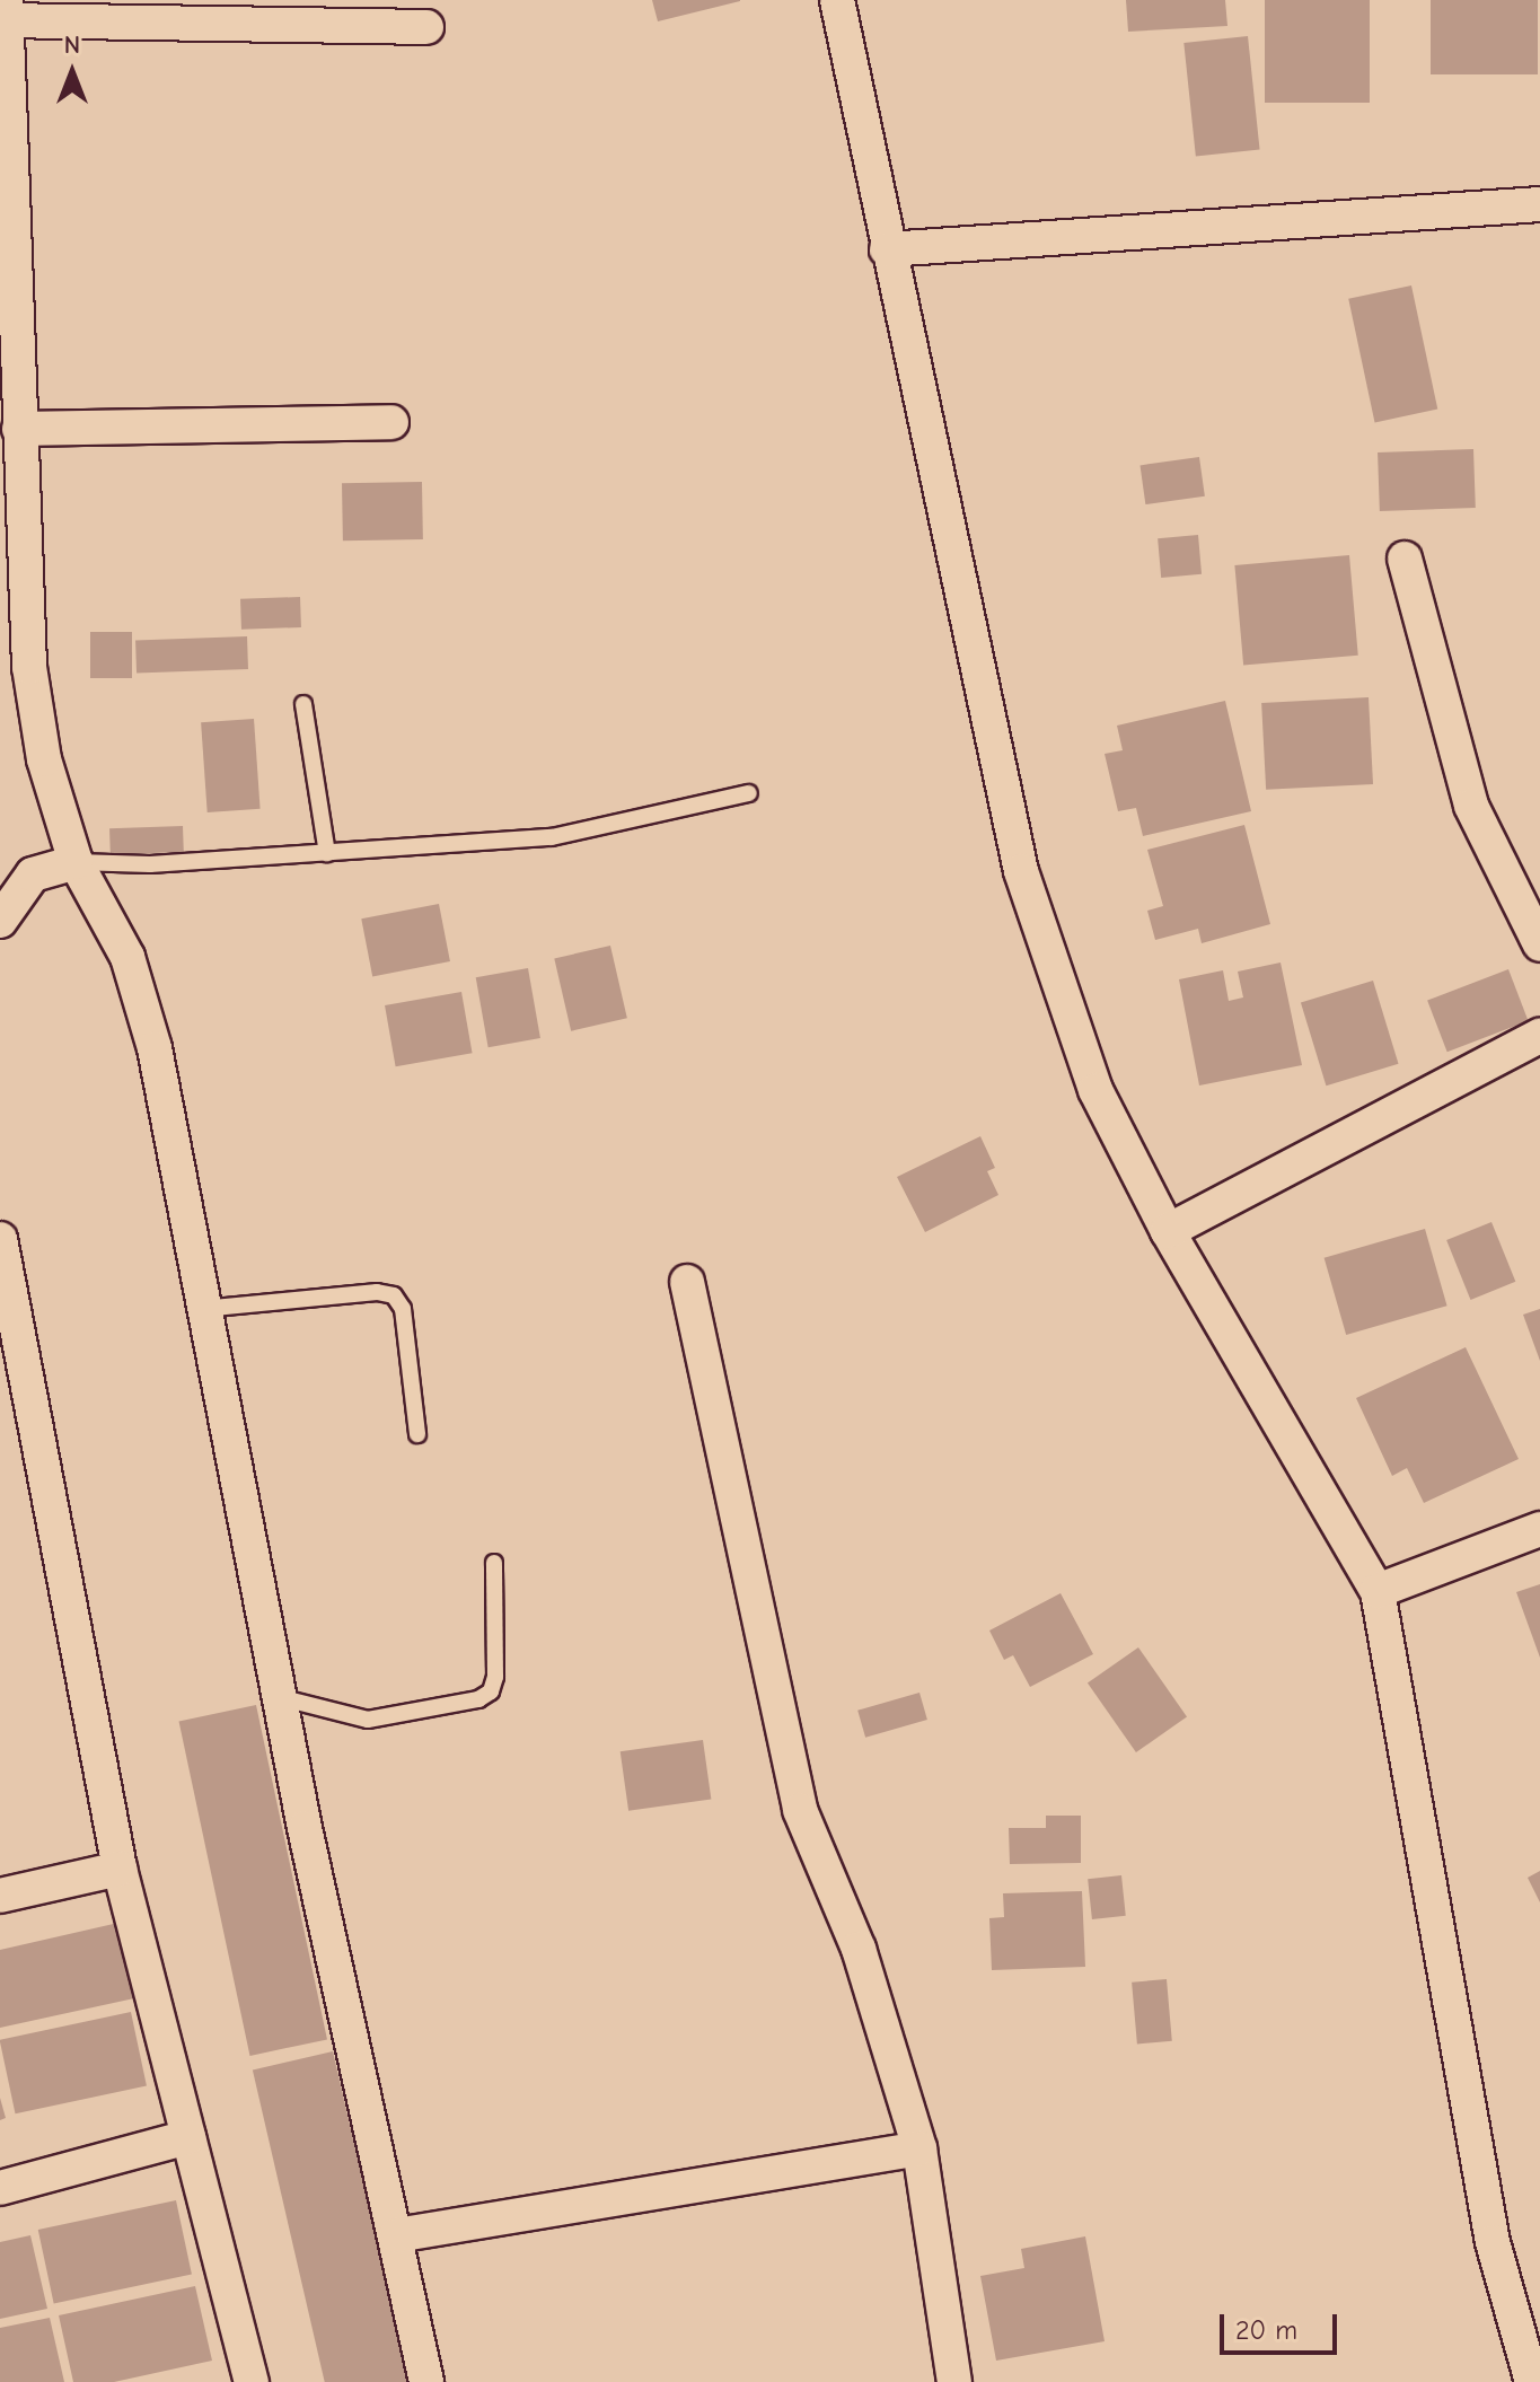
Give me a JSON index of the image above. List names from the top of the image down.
{
  "scale_bar": "20 m",
  "north": "top"
}
